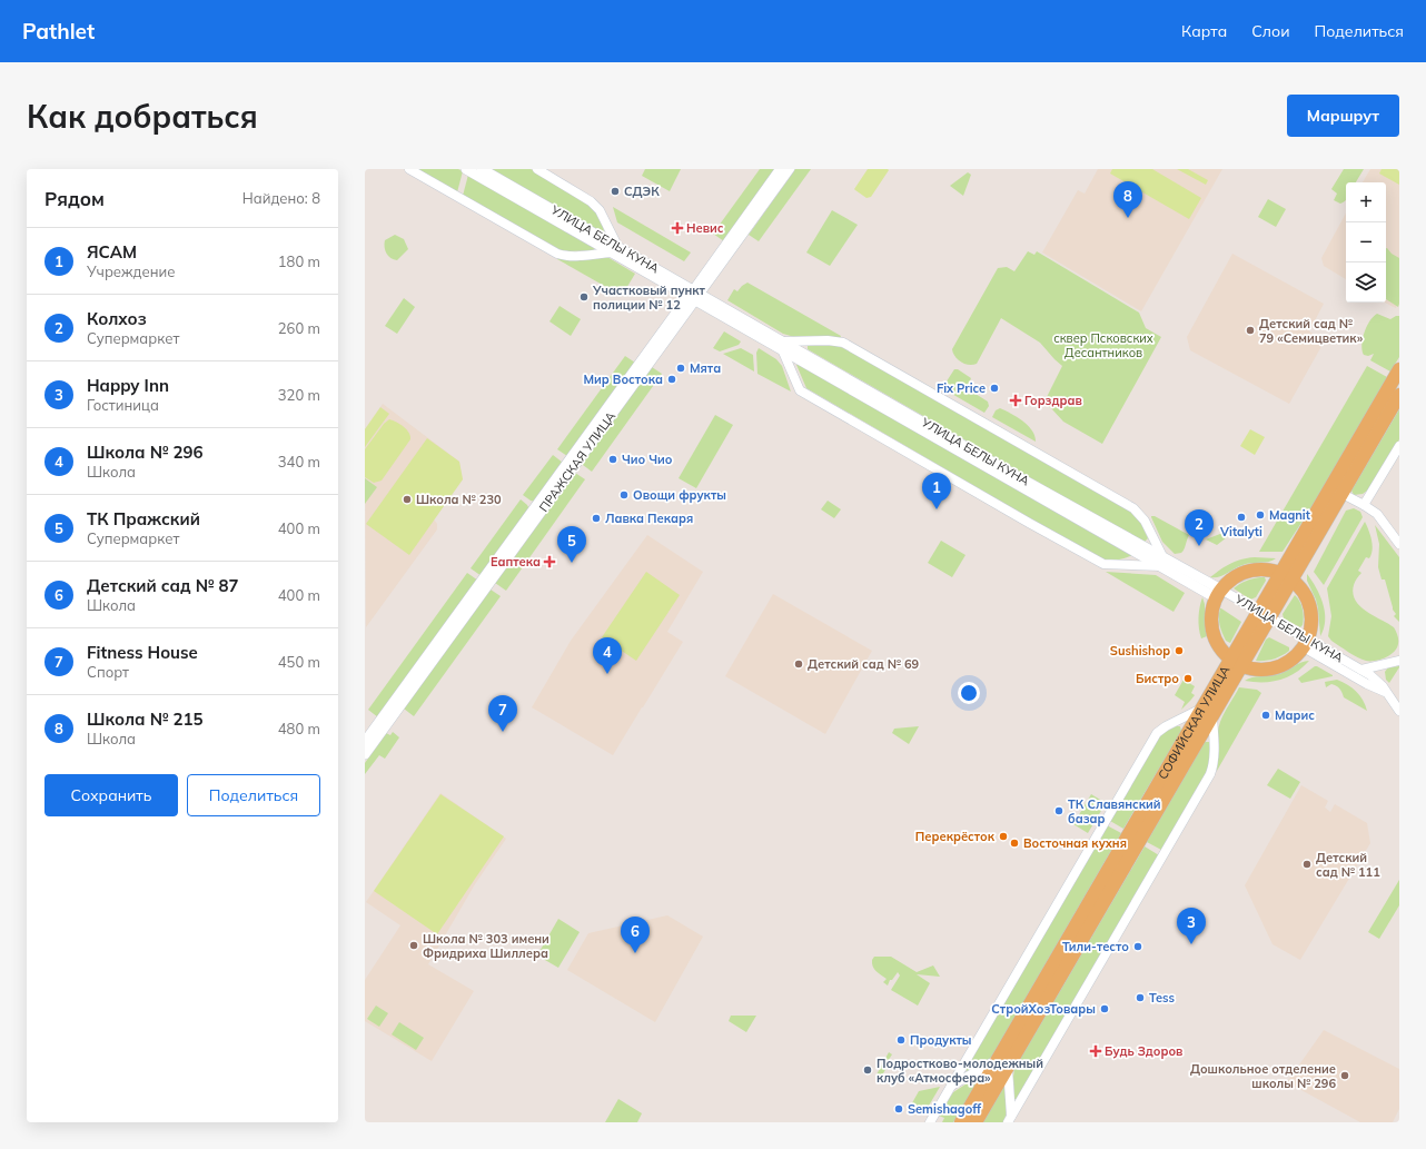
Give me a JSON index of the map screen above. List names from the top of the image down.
{
  "streets": {
    "main road": ["СОФИЙСКАЯ УЛИЦА"],
    "street": ["УЛИЦА БЕЛЫ КУНА", "ПРАЖСКАЯ УЛИЦА"]
  },
  "crossings": [
    ["УЛИЦА БЕЛЫ КУНА", "ПРАЖСКАЯ УЛИЦА"],
    ["УЛИЦА БЕЛЫ КУНА", "СОФИЙСКАЯ УЛИЦА"]
  ],
  "parks": ["сквер Псковских Десантников"],
  "places": {
    "other": [
      "СДЭК",
      "Участковый пункт полиции № 12",
      "Детский сад № 79 «Семицветик»",
      "Мята",
      "Мир Востока",
      "Fix Price",
      "Чио Чио",
      "Овощи фрукты",
      "Школа № 230",
      "Magnit",
      "Vitalyti",
      "Лавка Пекаря",
      "Sushishop",
      "Детский сад № 69",
      "Бистро",
      "Марис",
      "ТК Славянский базар",
      "Перекрёсток",
      "Восточная кухня",
      "Детский сад № 111",
      "Школа № 303 имени Фридриха Шиллера",
      "Тили-тесто",
      "Tess",
      "СтройХозТовары",
      "Продукты",
      "Подростково-молодежный клуб «Атмосфера»",
      "Дошкольное отделение школы № 296",
      "Semishagoff"
    ],
    "health": [
      "Невис",
      "Горздрав",
      "Еаптека",
      "Будь Здоров"
    ]
  },
  "page": {
    "header": "Pathlet",
    "nav": ["Карта", "Слои", "Поделиться"],
    "buttons": [
      "Маршрут",
      ["Сохранить", "Поделиться"]
    ],
    "title": "Как добраться",
    "heading": ["Рядом", "Найдено: 8"],
    "pins": [
      "8",
      "1",
      "2",
      "5",
      "4",
      "7",
      "3",
      "6"
    ],
    "map_buttons": ["+", "−"],
    "list": [
      {
        "mark": "1",
        "name": "ЯСАМ",
        "note": "Учреждение",
        "value": "180 m"
      },
      {
        "mark": "2",
        "name": "Колхоз",
        "note": "Супермаркет",
        "value": "260 m"
      },
      {
        "mark": "3",
        "name": "Happy Inn",
        "note": "Гостиница",
        "value": "320 m"
      },
      {
        "mark": "4",
        "name": "Школа № 296",
        "note": "Школа",
        "value": "340 m"
      },
      {
        "mark": "5",
        "name": "ТК Пражский",
        "note": "Супермаркет",
        "value": "400 m"
      },
      {
        "mark": "6",
        "name": "Детский сад № 87",
        "note": "Школа",
        "value": "400 m"
      },
      {
        "mark": "7",
        "name": "Fitness House",
        "note": "Спорт",
        "value": "450 m"
      },
      {
        "mark": "8",
        "name": "Школа № 215",
        "note": "Школа",
        "value": "480 m"
      }
    ]
  }
}
